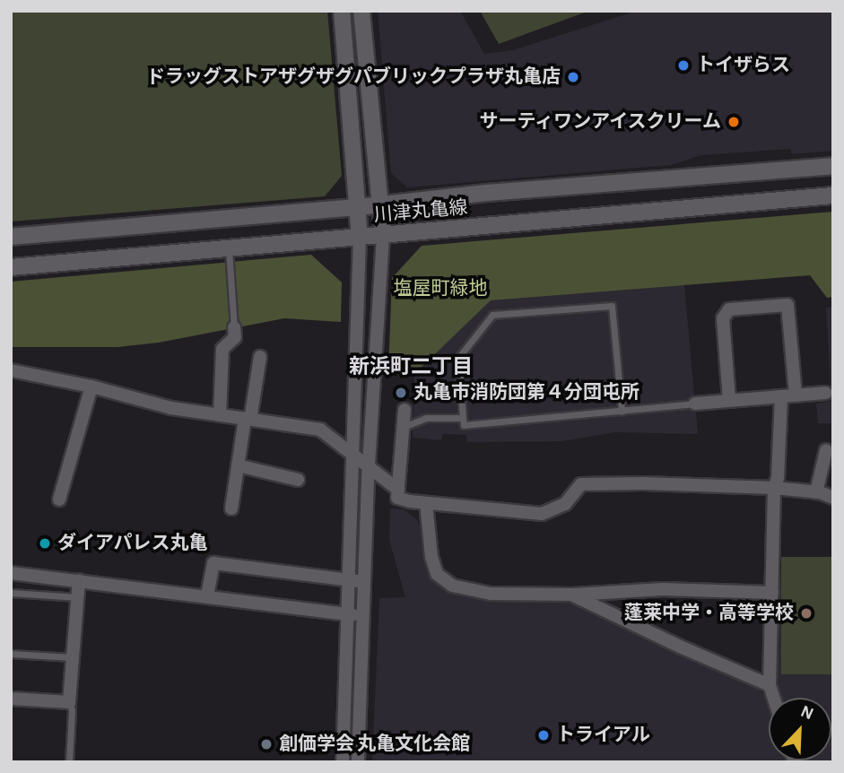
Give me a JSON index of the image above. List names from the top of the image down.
{
  "streets": {
    "main road": ["川津丸亀線"]
  },
  "districts": ["新浜町二丁目"],
  "parks": ["塩屋町緑地"],
  "places": [
    "トイザらス",
    "ドラッグストアザグザグパブリックプラザ丸亀店",
    "サーティワンアイスクリーム",
    "丸亀市消防団第４分団屯所",
    "ダイアパレス丸亀",
    "蓬莱中学・高等学校",
    "トライアル",
    "創価学会 丸亀文化会館"
  ],
  "north": "top right"
}
